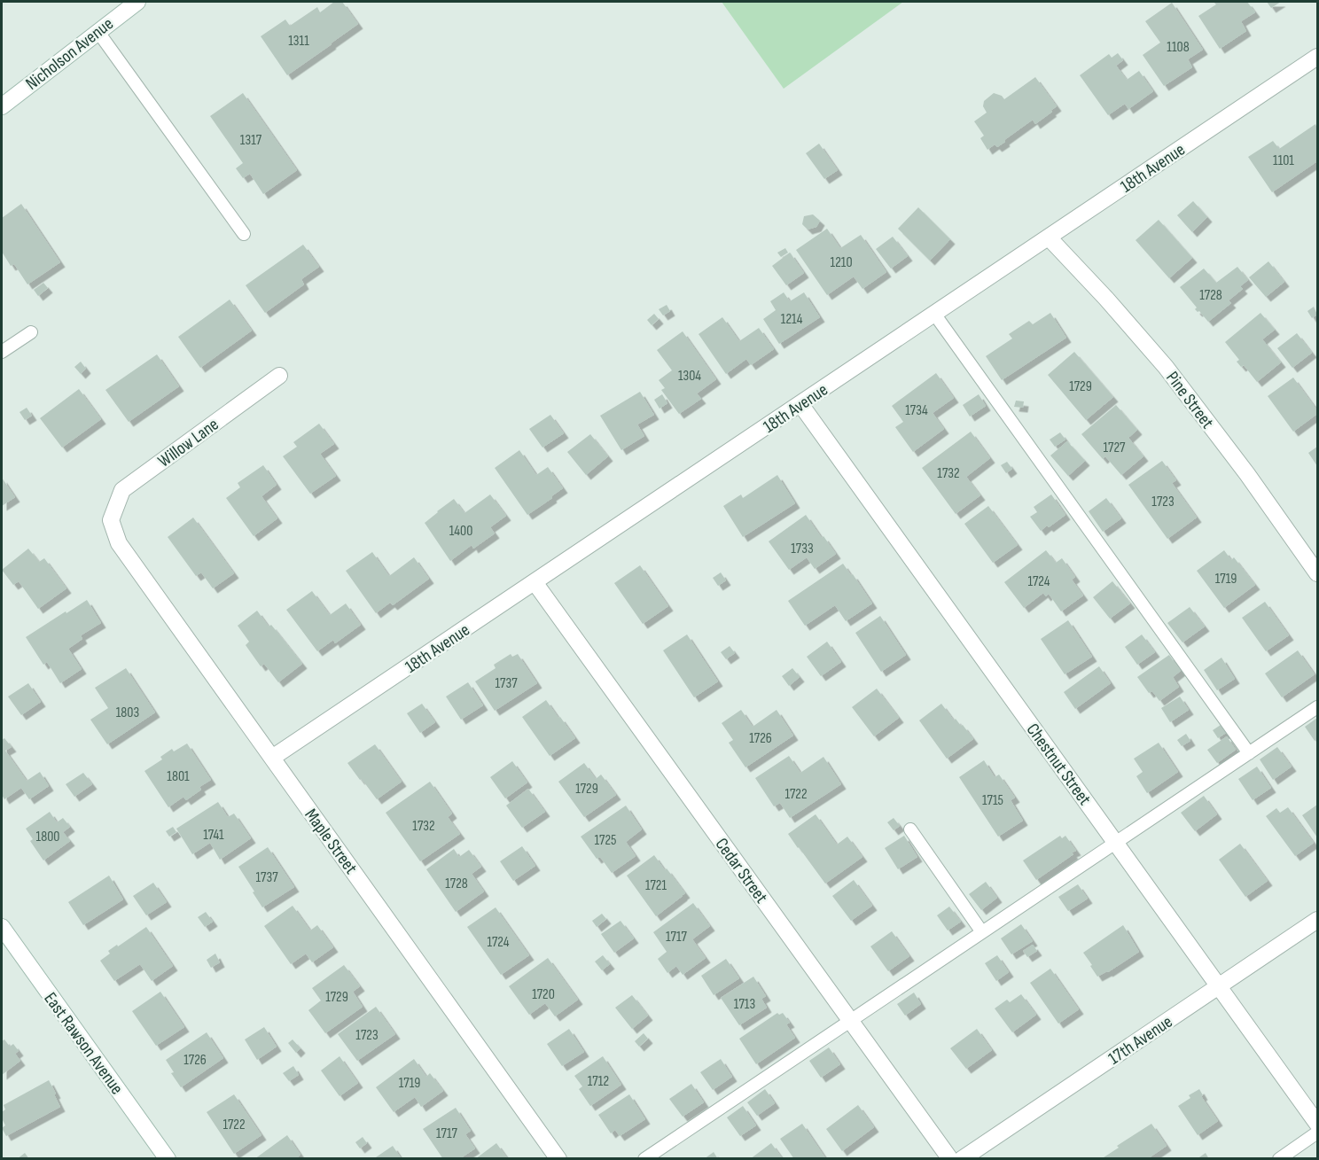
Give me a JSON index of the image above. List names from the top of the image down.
{
  "streets": {
    "street": [
      "Nicholson Avenue",
      "18th Avenue",
      "Pine Street",
      "Willow Lane",
      "Chestnut Street",
      "Maple Street",
      "Cedar Street",
      "17th Avenue",
      "East Rawson Avenue"
    ]
  },
  "crossings": [
    ["18th Avenue", "Pine Street"],
    ["18th Avenue", "Chestnut Street"],
    ["18th Avenue", "Maple Street"],
    ["18th Avenue", "Cedar Street"],
    ["Willow Lane", "Maple Street"],
    ["Chestnut Street", "17th Avenue"]
  ],
  "house_numbers": [
    "1311",
    "1108",
    "1317",
    "1101",
    "1210",
    "1728",
    "1214",
    "1304",
    "1729",
    "1734",
    "1727",
    "1732",
    "1723",
    "1400",
    "1733",
    "1719",
    "1724",
    "1737",
    "1803",
    "1726",
    "1801",
    "1729",
    "1722",
    "1715",
    "1732",
    "1741",
    "1800",
    "1725",
    "1737",
    "1728",
    "1721",
    "1717",
    "1724",
    "1720",
    "1729",
    "1713",
    "1723",
    "1726",
    "1712",
    "1719",
    "1722",
    "1717"
  ]
}
